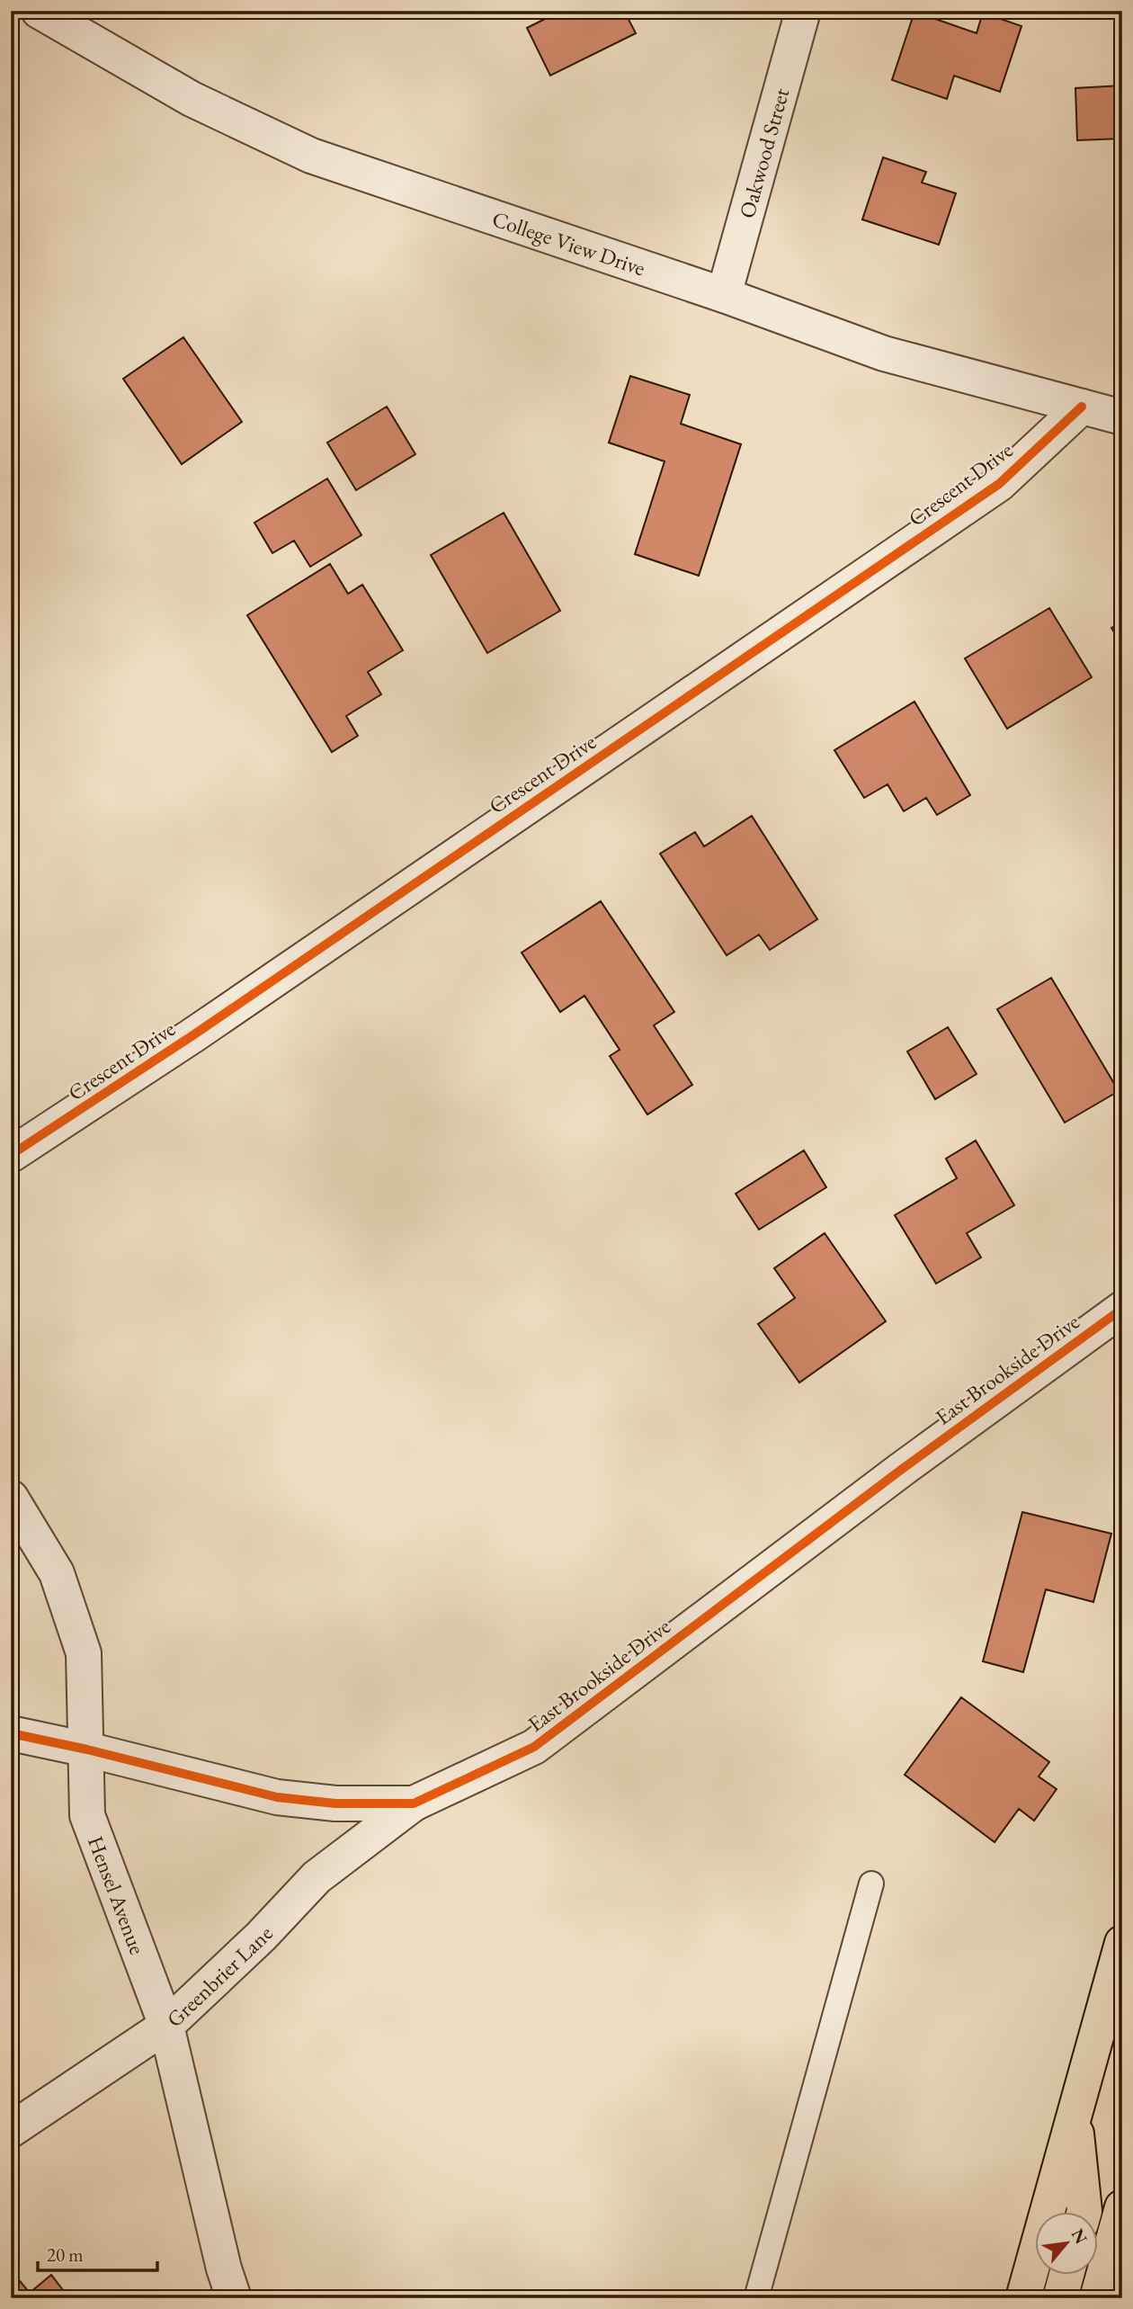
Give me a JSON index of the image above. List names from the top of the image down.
{
  "streets": {
    "street": [
      "Oakwood Street",
      "College View Drive",
      "Crescent Drive",
      "East Brookside Drive",
      "Hensel Avenue",
      "Greenbrier Lane"
    ]
  },
  "crossings": [
    ["Oakwood Street", "College View Drive"],
    ["College View Drive", "Crescent Drive"],
    ["East Brookside Drive", "Hensel Avenue"],
    ["East Brookside Drive", "Greenbrier Lane"],
    ["Hensel Avenue", "Greenbrier Lane"]
  ],
  "scale_bar": "20 m",
  "north": "top right"
}
